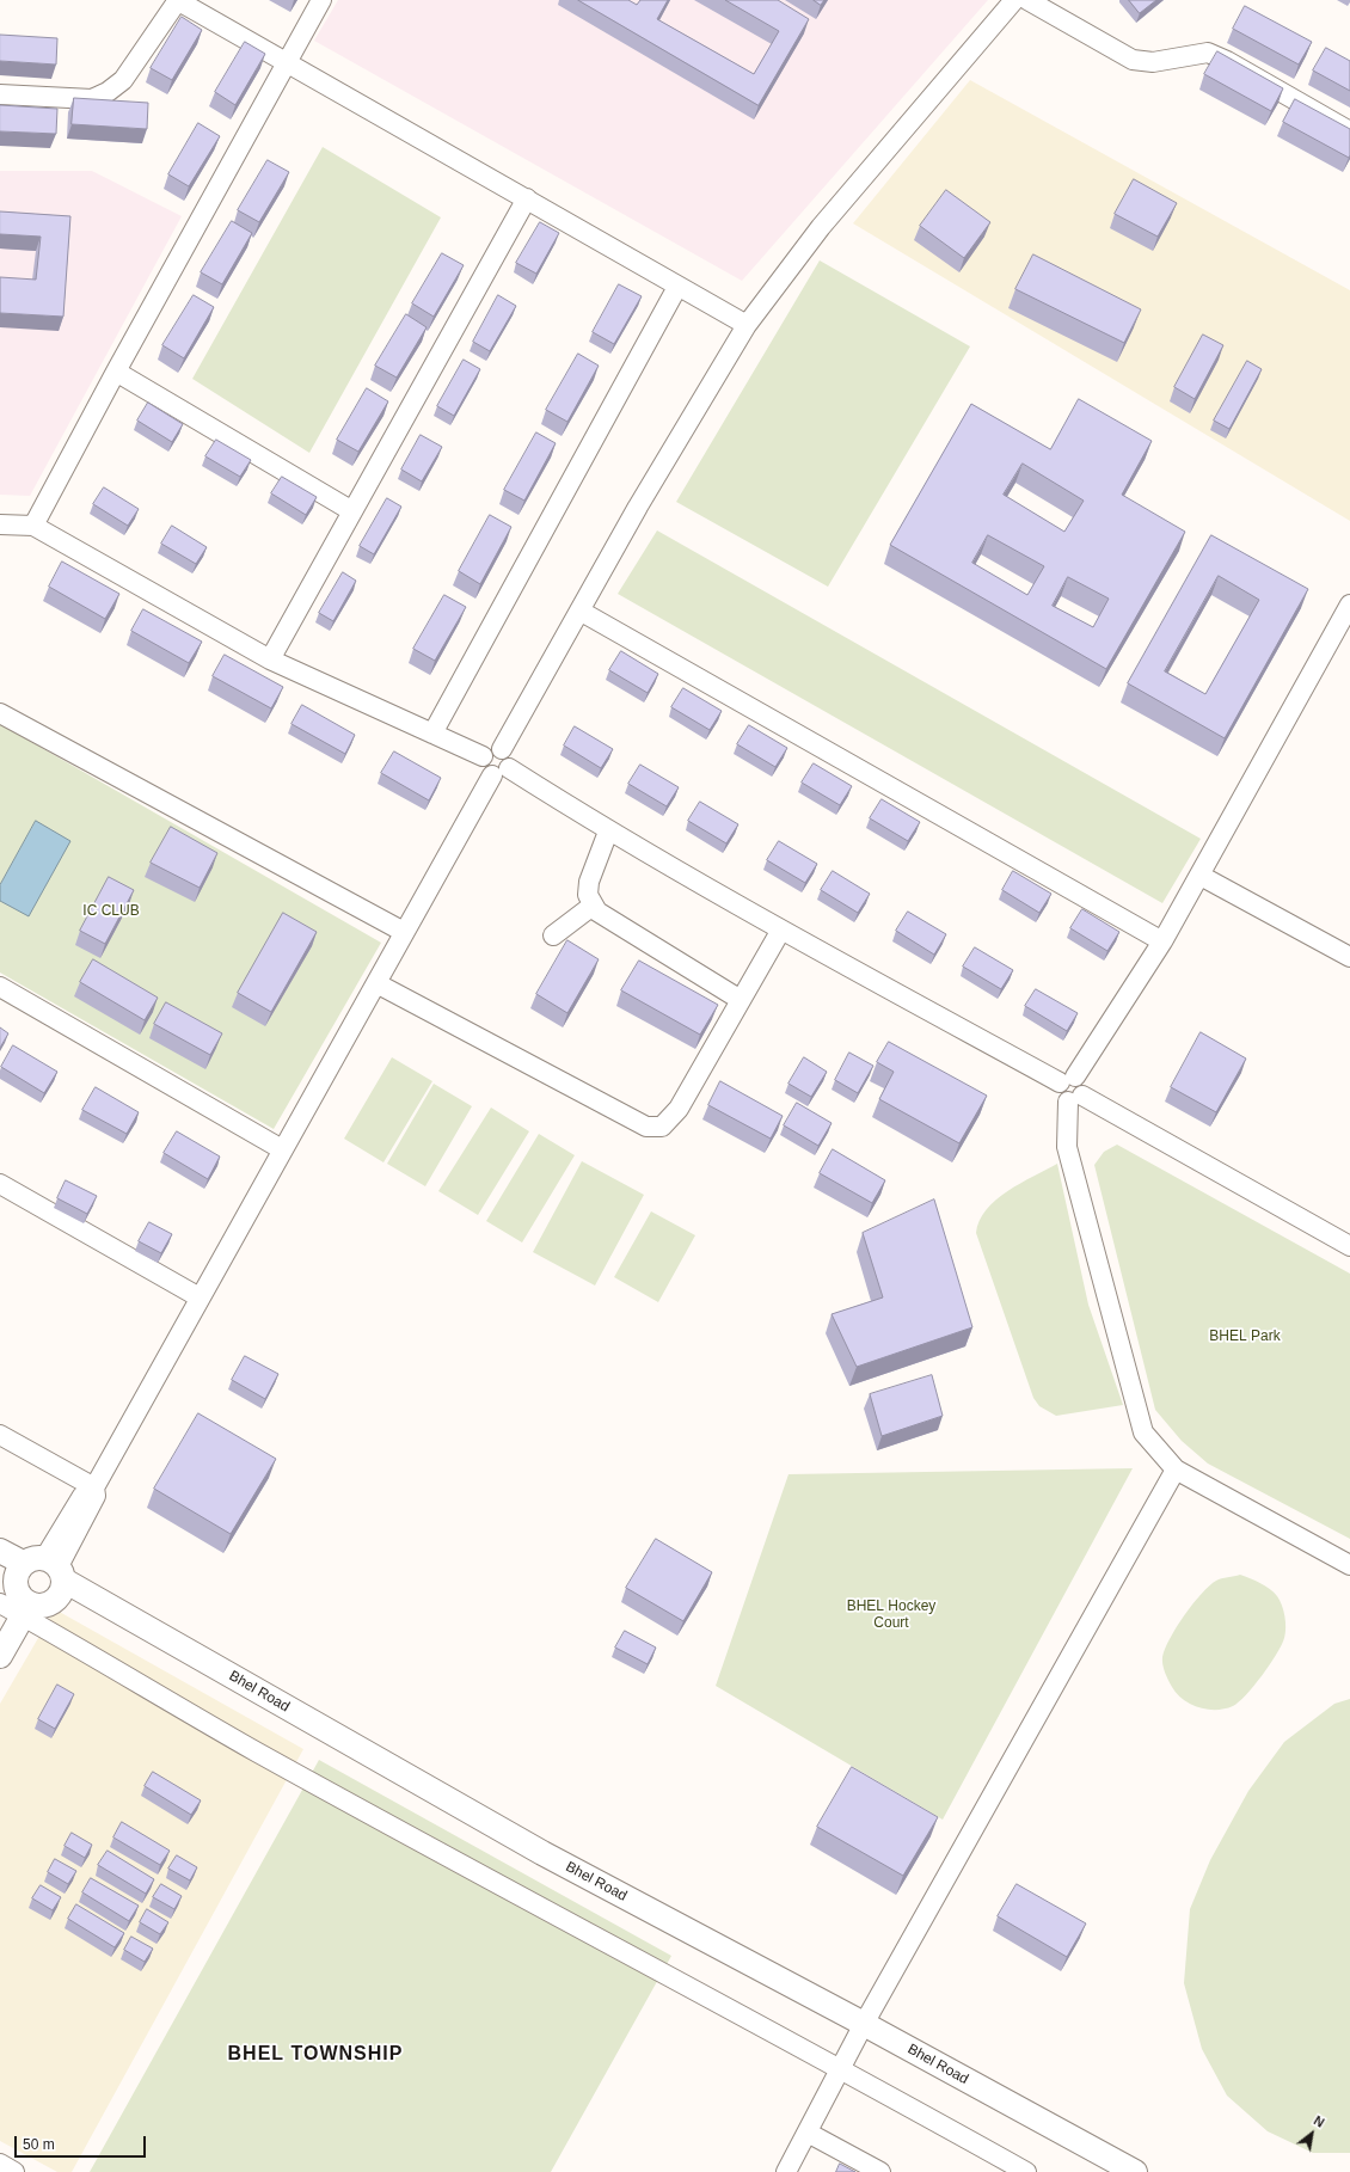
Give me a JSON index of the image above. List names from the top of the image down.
{
  "streets": {
    "street": ["Bhel Road"]
  },
  "districts": ["BHEL TOWNSHIP"],
  "parks": ["IC CLUB", "BHEL Park", "BHEL Hockey Court"],
  "scale_bar": "50 m",
  "north": "top right"
}
